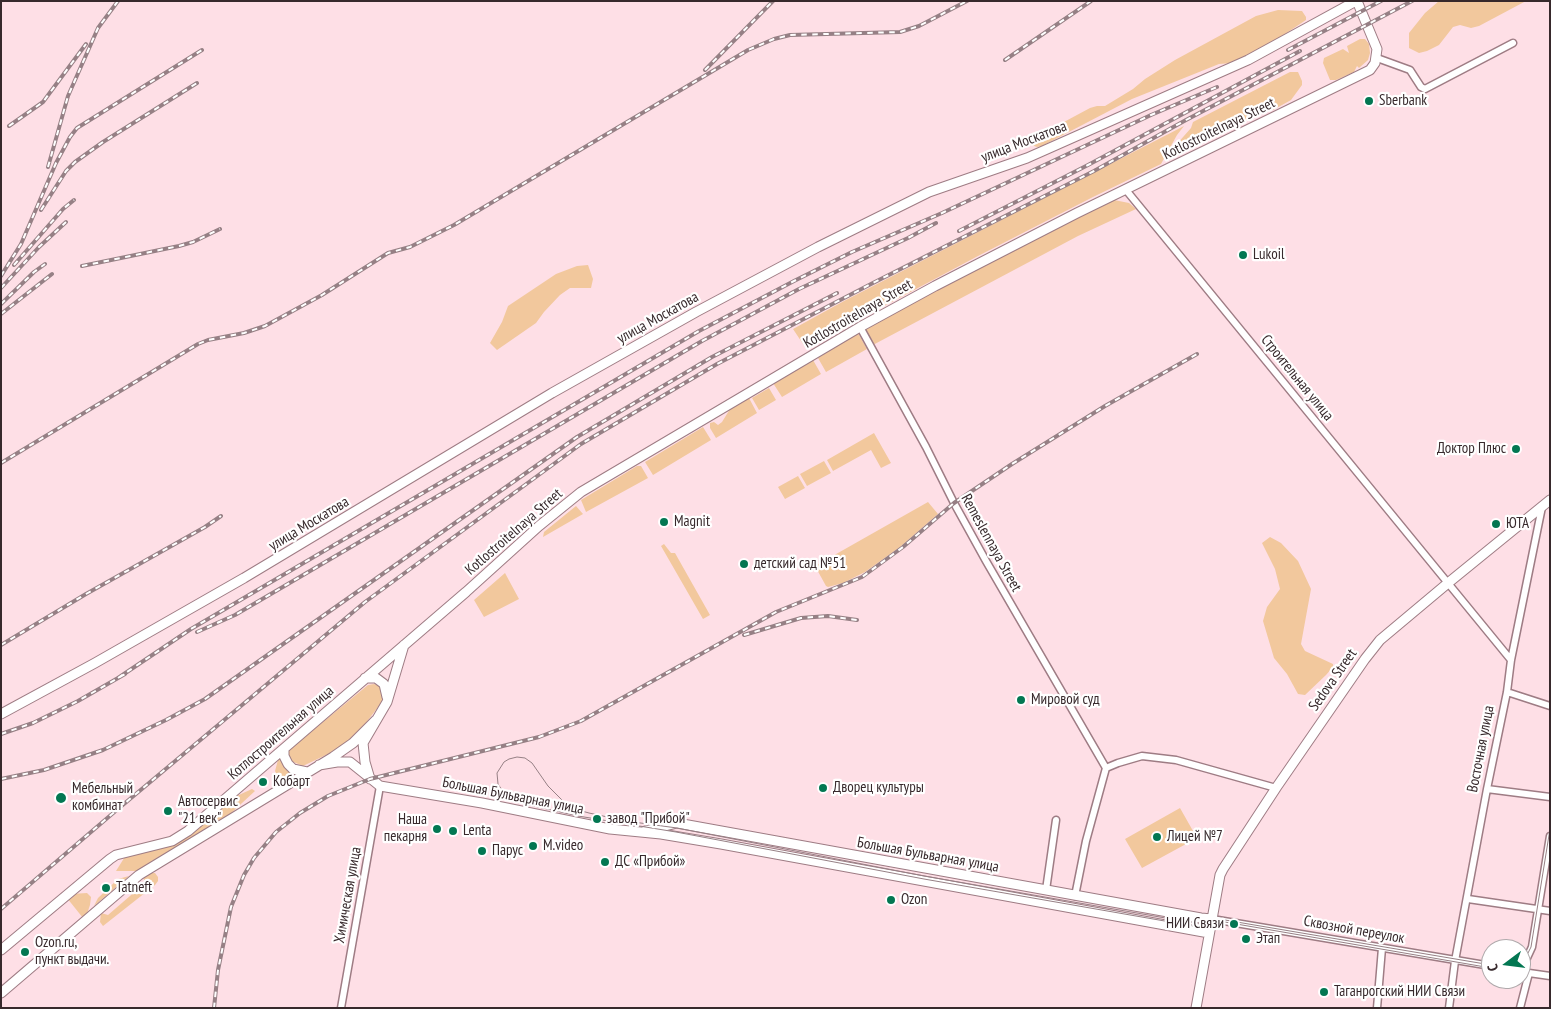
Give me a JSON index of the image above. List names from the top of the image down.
{
  "streets": {
    "main road": [
      "Kotlostroitelnaya Street",
      "улица Москатова",
      "Sedova Street",
      "Котлостроительная улица",
      "Большая Бульварная улица"
    ],
    "street": [
      "Строительная улица",
      "Remeslennaya Street",
      "Восточная улица",
      "Химическая улица",
      "Сквозной переулок"
    ]
  },
  "crossings": [
    ["Kotlostroitelnaya Street", "Строительная улица"],
    ["Kotlostroitelnaya Street", "Remeslennaya Street"],
    ["Kotlostroitelnaya Street", "Котлостроительная улица"],
    ["Строительная улица", "Sedova Street"],
    ["Строительная улица", "Восточная улица"],
    ["Sedova Street", "Восточная улица"],
    ["Sedova Street", "Большая Бульварная улица"],
    ["Sedova Street", "Сквозной переулок"],
    ["Восточная улица", "Сквозной переулок"],
    ["Большая Бульварная улица", "Химическая улица"],
    ["Большая Бульварная улица", "Сквозной переулок"]
  ],
  "places": [
    "Sberbank",
    "Lukoil",
    "Доктор Плюс",
    "Magnit",
    "ЮТА",
    "детский сад №51",
    "Мировой суд",
    "Кобарт",
    "Дворец культуры",
    "Мебельный комбинат",
    "Автосервис \"21 век\"",
    "завод \"Прибой\"",
    "Наша пекарня",
    "Lenta",
    "Лицей №7",
    "M.video",
    "Парус",
    "ДC «Прибой»",
    "Tatneft",
    "Ozon",
    "НИИ Связи",
    "Этап",
    "Ozon.ru, пункт выдачи.",
    "Таганрогский НИИ Связи"
  ],
  "north": "left"
}
